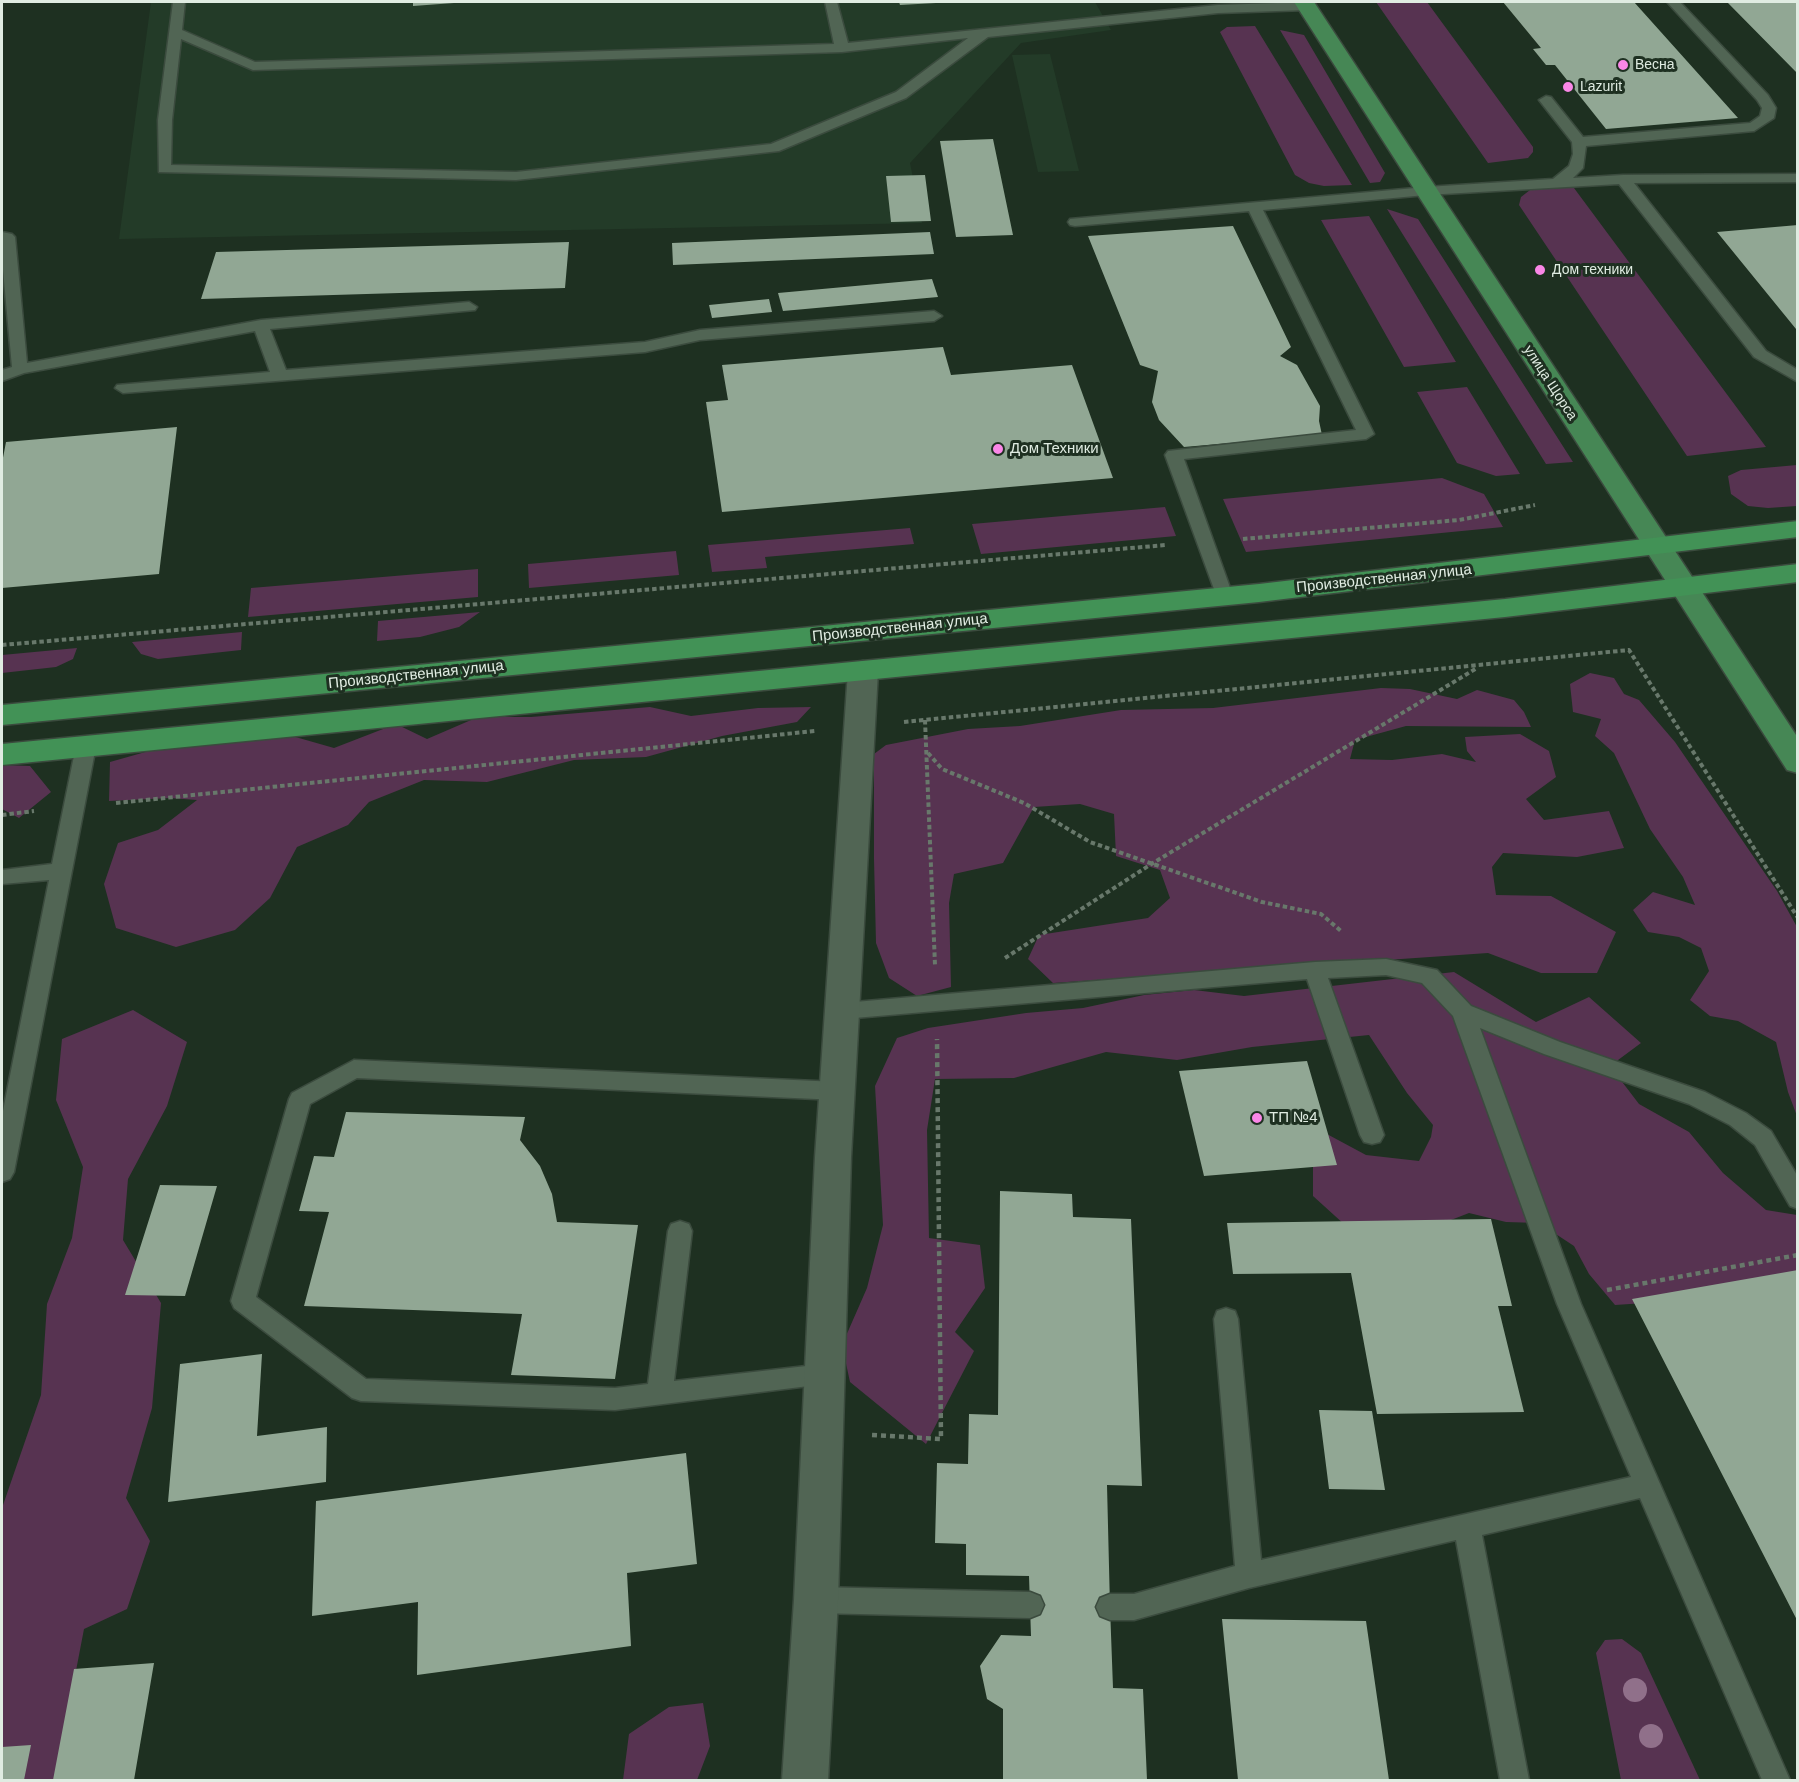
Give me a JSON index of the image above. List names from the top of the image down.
{
  "streets": {
    "highway": ["Производственная улица"],
    "main road": ["улица Щорса"]
  },
  "crossings": [
    ["улица Щорса", "Производственная улица"]
  ],
  "places": [
    "Весна",
    "Lazurit",
    "Дом техники",
    "Дом Техники",
    "ТП №4"
  ]
}
